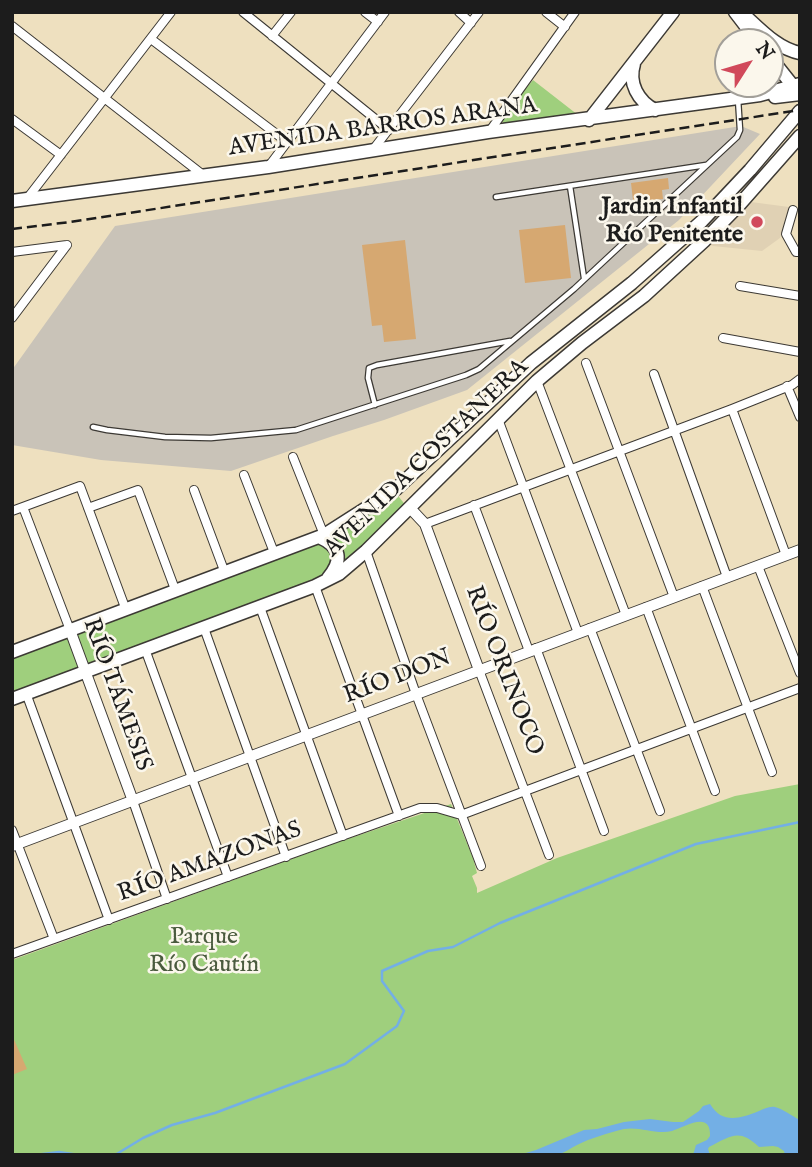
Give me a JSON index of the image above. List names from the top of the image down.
{
  "streets": {
    "main road": ["AVENIDA BARROS ARANA", "AVENIDA COSTANERA"],
    "street": [
      "RÍO ORINOCO",
      "RÍO DON",
      "RÍO TÁMESIS",
      "RÍO AMAZONAS"
    ]
  },
  "crossings": [
    ["AVENIDA COSTANERA", "RÍO ORINOCO"],
    ["AVENIDA COSTANERA", "RÍO TÁMESIS"],
    ["RÍO ORINOCO", "RÍO DON"],
    ["RÍO DON", "RÍO TÁMESIS"],
    ["RÍO TÁMESIS", "RÍO AMAZONAS"]
  ],
  "parks": ["Parque Río Cautín"],
  "places": ["Jardin Infantil Río Penitente"],
  "north": "top right"
}
